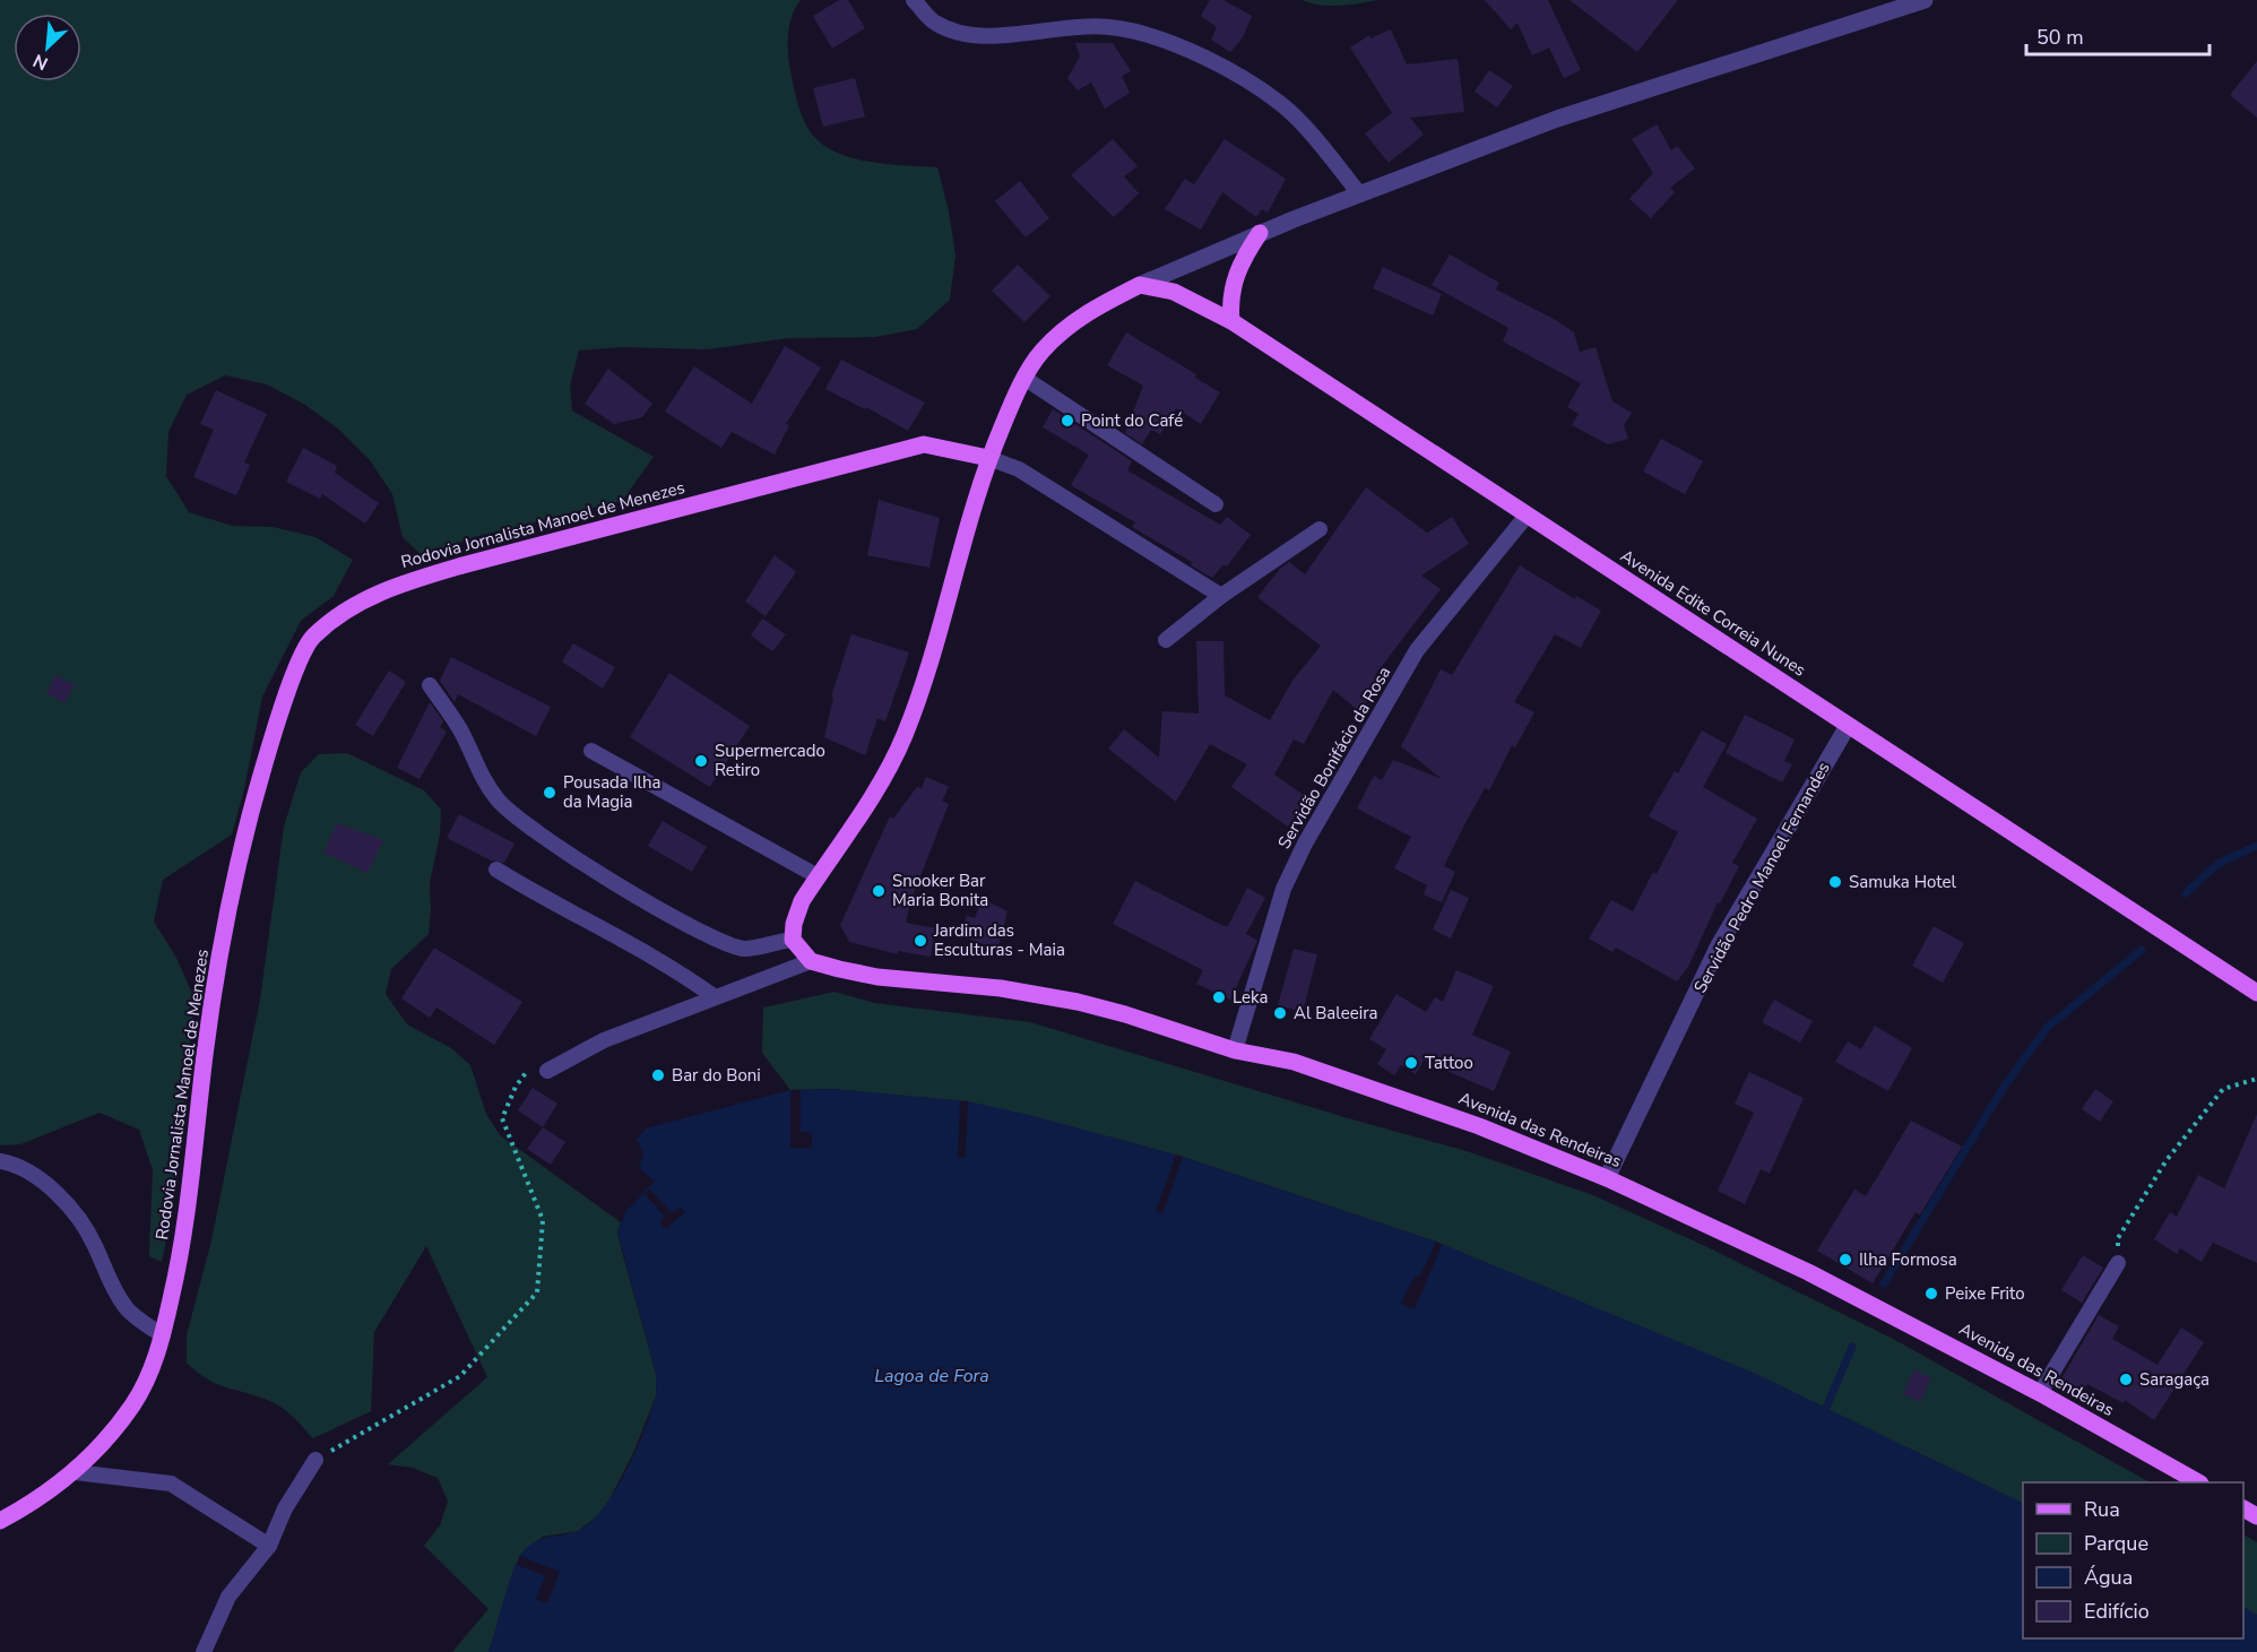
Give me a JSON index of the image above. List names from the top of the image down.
{
  "streets": {
    "main road": ["Rodovia Jornalista Manoel de Menezes", "Avenida Edite Correia Nunes", "Avenida das Rendeiras"],
    "street": ["Servidão Pedro Manoel Fernandes"],
    "lane": ["Servidão Bonifácio da Rosa"]
  },
  "crossings": [
    ["Avenida Edite Correia Nunes", "Servidão Bonifácio da Rosa"],
    ["Avenida Edite Correia Nunes", "Servidão Pedro Manoel Fernandes"],
    ["Servidão Bonifácio da Rosa", "Avenida das Rendeiras"],
    ["Servidão Pedro Manoel Fernandes", "Avenida das Rendeiras"]
  ],
  "water": ["Lagoa de Fora"],
  "places": [
    "Point do Café",
    "Supermercado Retiro",
    "Pousada Ilha da Magia",
    "Samuka Hotel",
    "Snooker Bar Maria Bonita",
    "Jardim das Esculturas - Maia",
    "Leka",
    "Al Baleeira",
    "Tattoo",
    "Bar do Boni",
    "Ilha Formosa",
    "Peixe Frito",
    "Saragaça"
  ],
  "legend": [
    "Rua",
    "Parque",
    "Água",
    "Edifício"
  ],
  "scale_bar": "50 m",
  "north": "bottom left"
}
